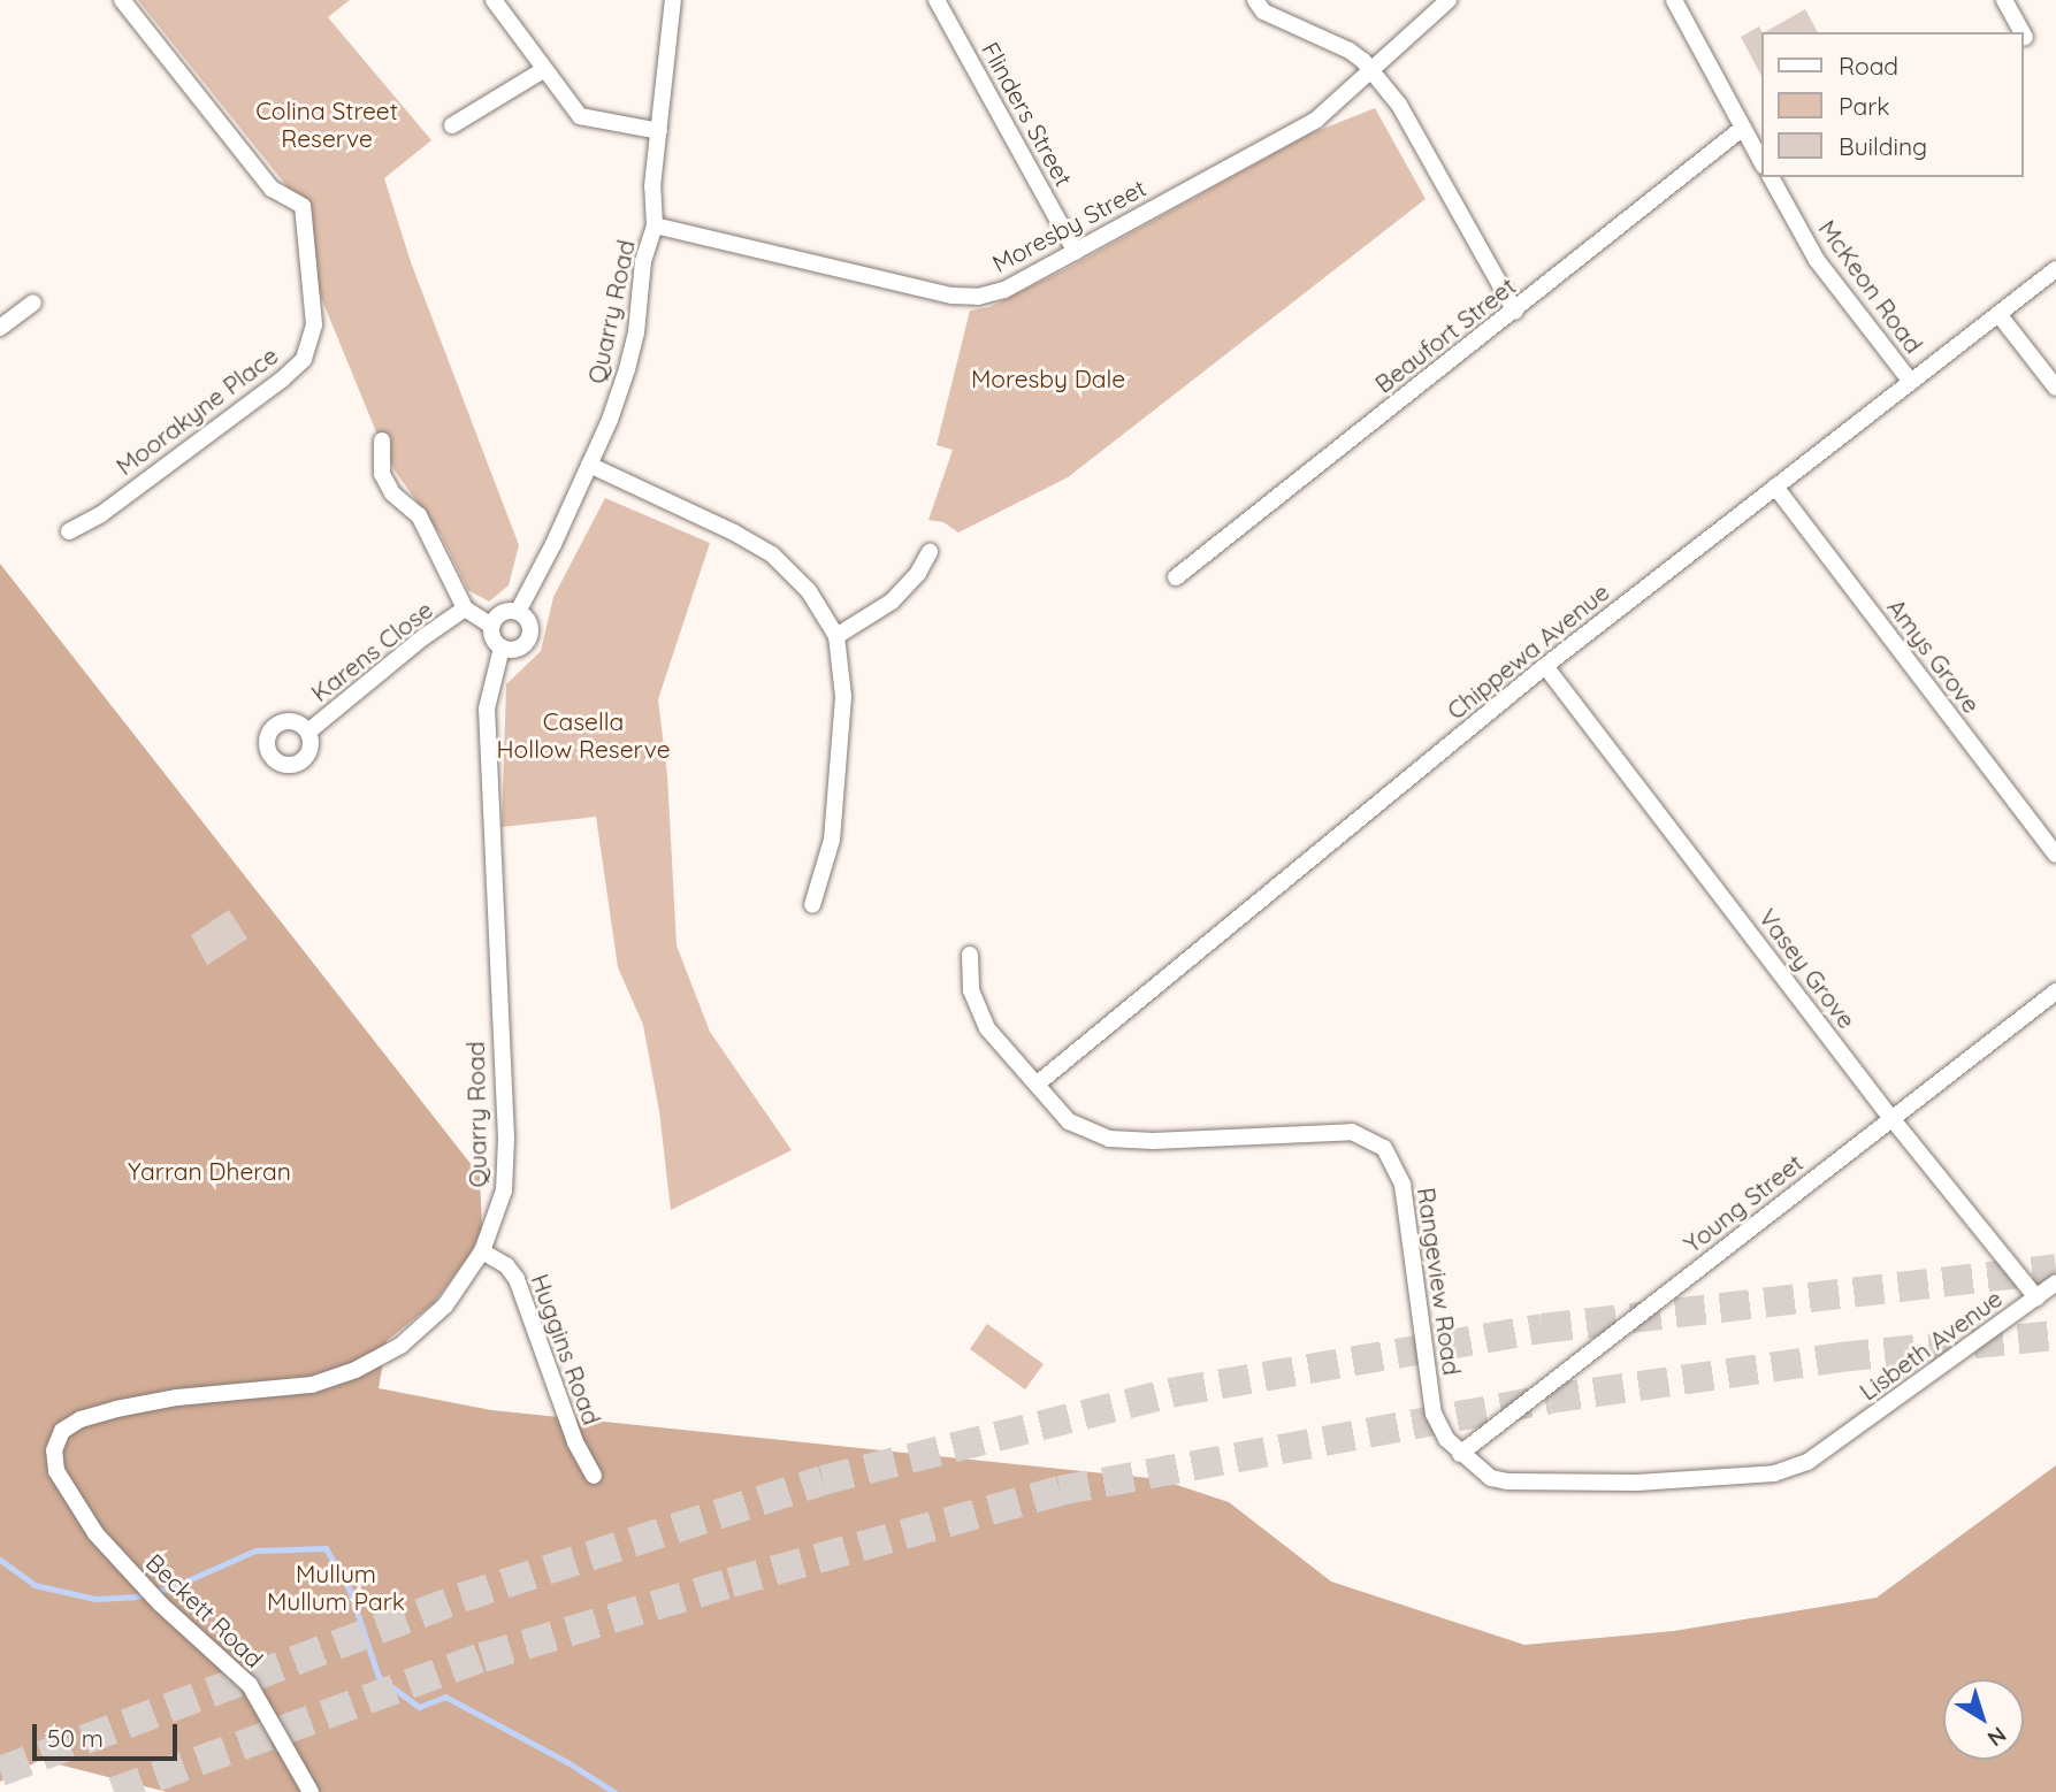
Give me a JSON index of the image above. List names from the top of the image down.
{
  "streets": {
    "street": [
      "Flinders Street",
      "Moresby Street",
      "McKeon Road",
      "Quarry Road",
      "Beaufort Street",
      "Moorakyne Place",
      "Karens Close",
      "Chippewa Avenue",
      "Amys Grove",
      "Vasey Grove",
      "Young Street",
      "Rangeview Road",
      "Lisbeth Avenue",
      "Huggins Road",
      "Beckett Road"
    ]
  },
  "crossings": [
    ["Flinders Street", "Moresby Street"],
    ["Moresby Street", "Quarry Road"],
    ["McKeon Road", "Chippewa Avenue"],
    ["Quarry Road", "Huggins Road"],
    ["Quarry Road", "Beckett Road"],
    ["Chippewa Avenue", "Amys Grove"],
    ["Chippewa Avenue", "Vasey Grove"],
    ["Chippewa Avenue", "Rangeview Road"],
    ["Vasey Grove", "Young Street"],
    ["Vasey Grove", "Lisbeth Avenue"],
    ["Young Street", "Rangeview Road"],
    ["Rangeview Road", "Lisbeth Avenue"]
  ],
  "parks": [
    "Colina Street Reserve",
    "Moresby Dale",
    "Casella Hollow Reserve",
    "Yarran Dheran",
    "Mullum Mullum Park"
  ],
  "legend": ["Road", "Park", "Building"],
  "scale_bar": "50 m",
  "north": "bottom right"
}
